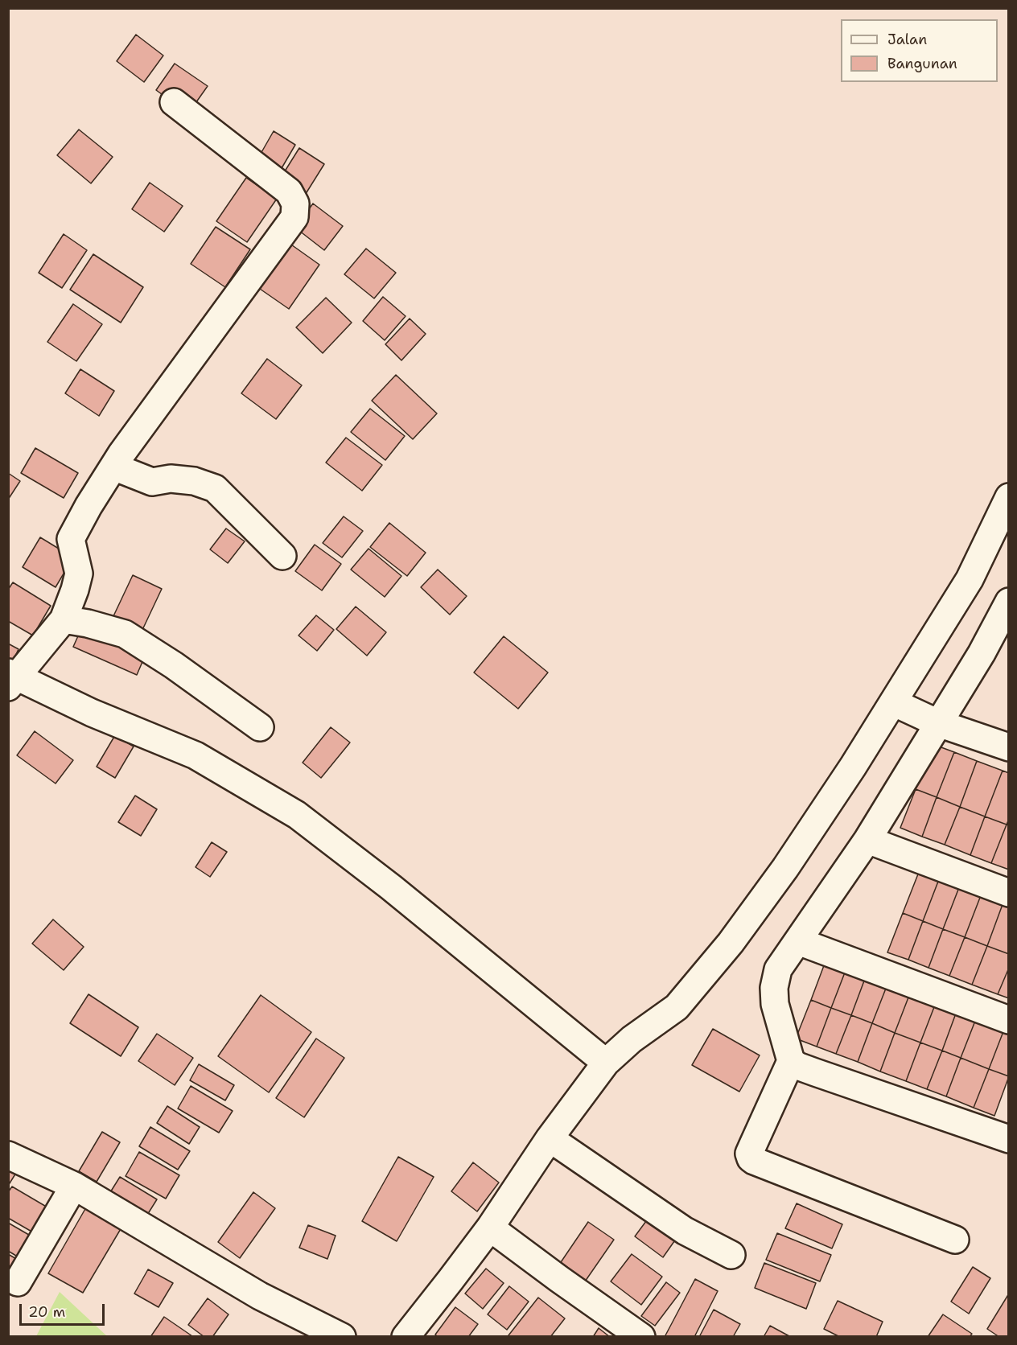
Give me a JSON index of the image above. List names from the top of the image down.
{
  "legend": ["Jalan", "Bangunan"],
  "scale_bar": "20 m"
}
